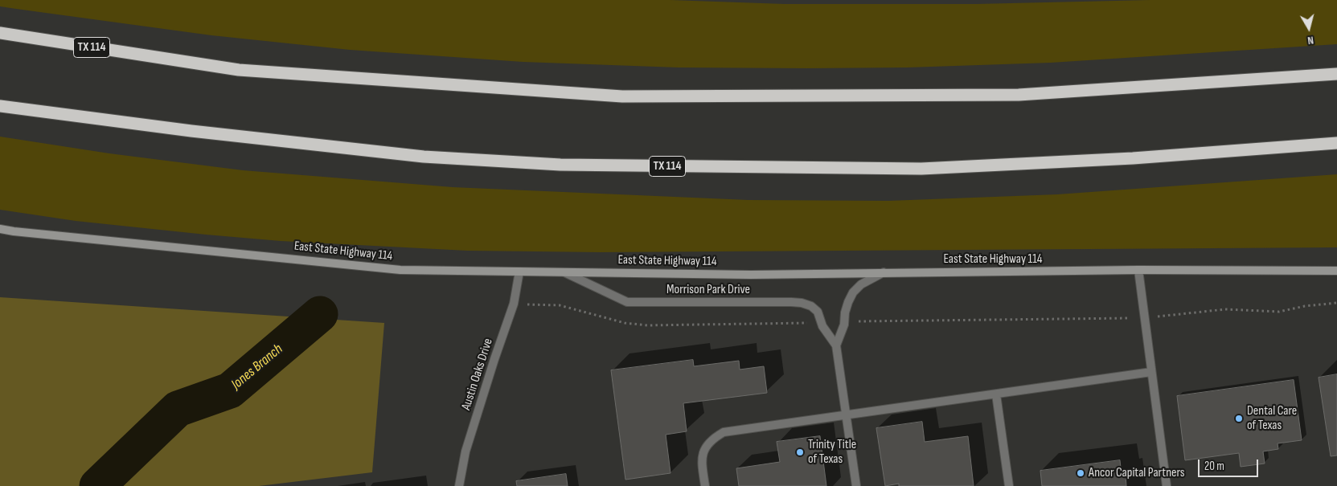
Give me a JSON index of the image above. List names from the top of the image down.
{
  "streets": {
    "highway": ["TX 114"],
    "main road": ["East State Highway 114"],
    "street": ["Morrison Park Drive", "Austin Oaks Drive"]
  },
  "crossings": [
    ["East State Highway 114", "Morrison Park Drive"],
    ["East State Highway 114", "Austin Oaks Drive"]
  ],
  "water": ["Jones Branch"],
  "places": ["Dental Care of Texas", "Trinity Title of Texas", "Ancor Capital Partners"],
  "scale_bar": "20 m",
  "north": "bottom"
}
